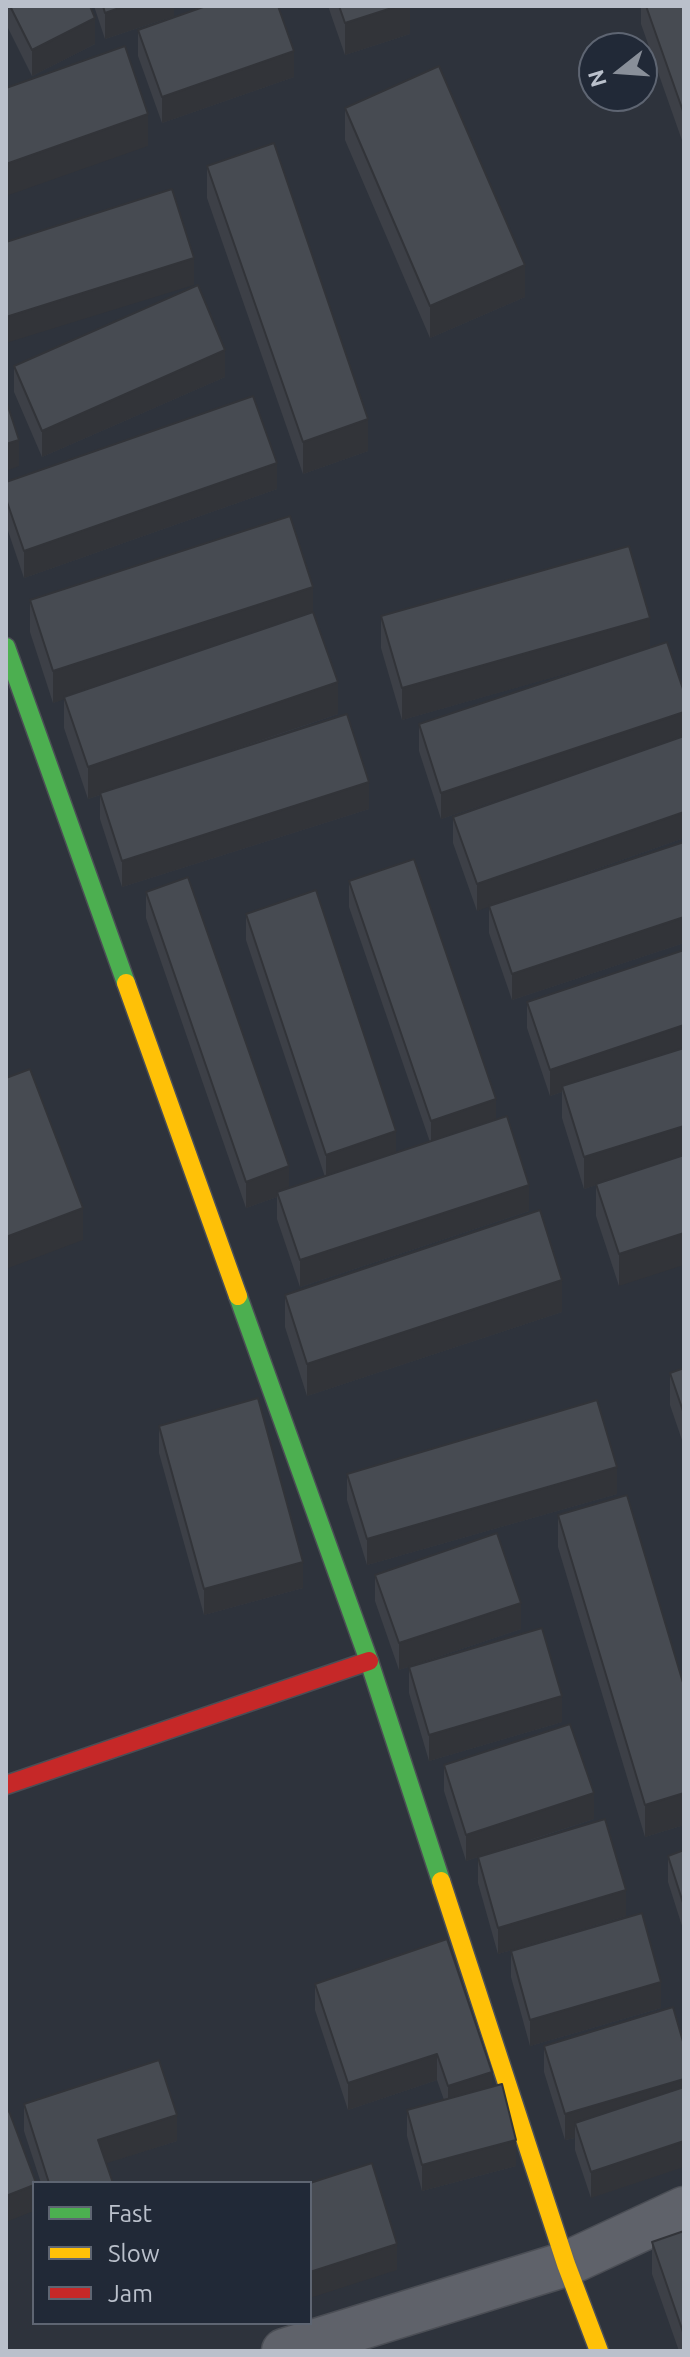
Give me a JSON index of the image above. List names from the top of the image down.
{
  "legend": ["Fast", "Slow", "Jam"],
  "north": "left"
}
